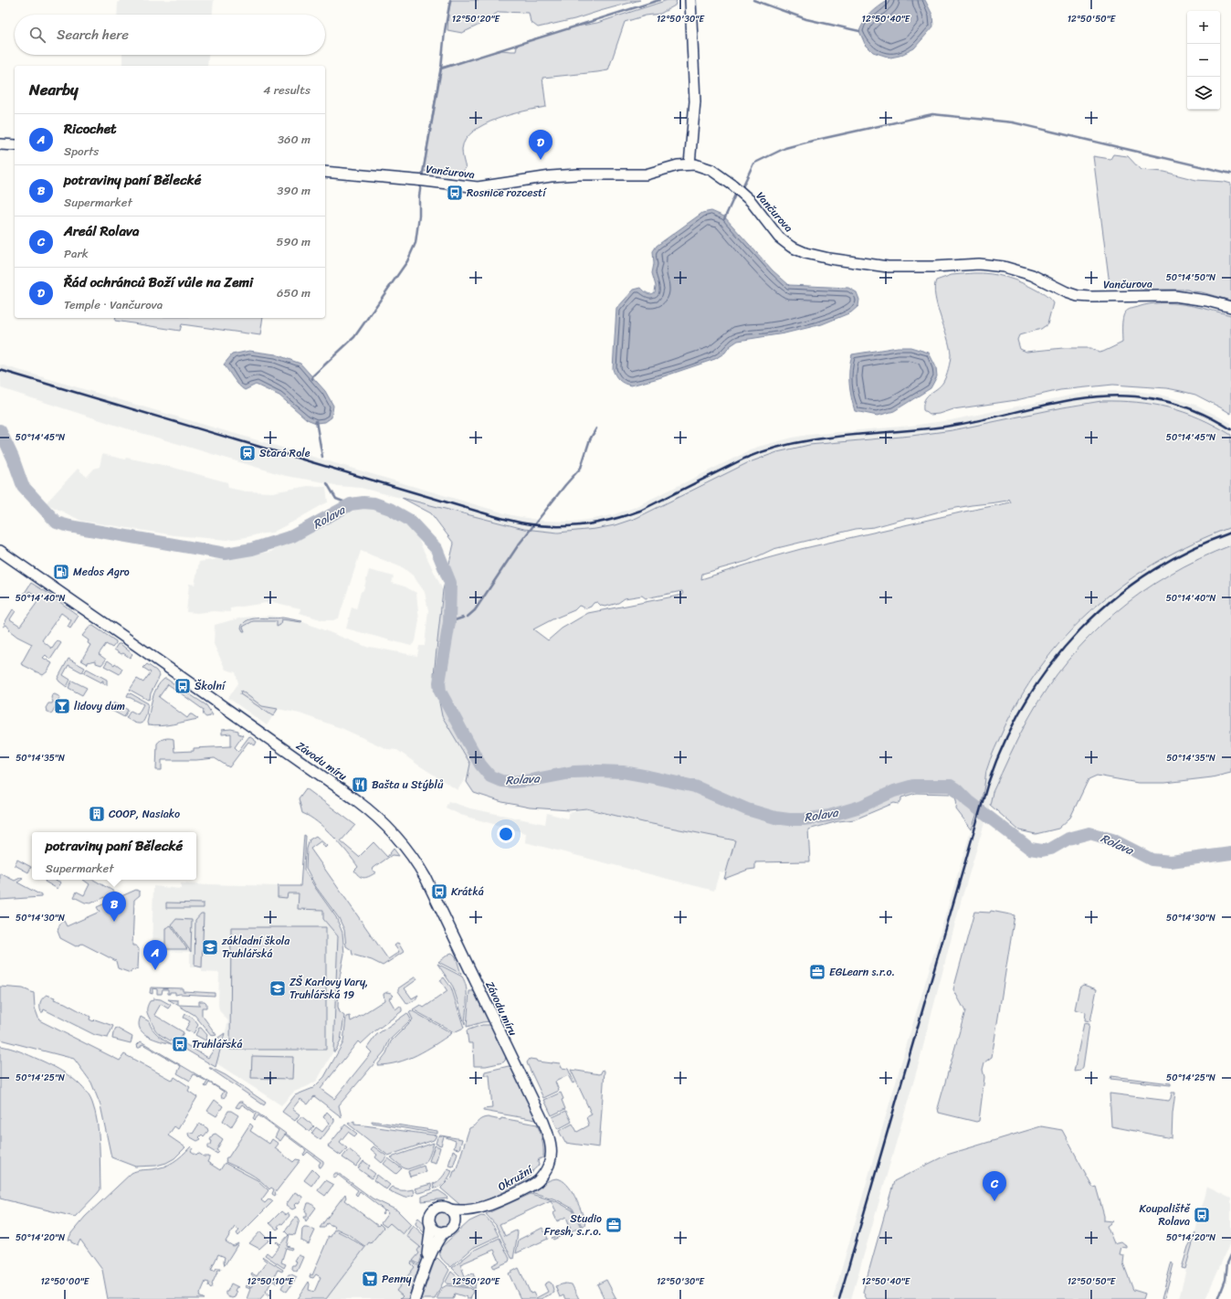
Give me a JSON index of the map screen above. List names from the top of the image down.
{
  "streets": {
    "main road": ["Vančurova", "Závodu míru", "Okružní"]
  },
  "crossings": [
    ["Závodu míru", "Okružní"]
  ],
  "water": ["Rolava"],
  "places": {
    "bus stop": [
      "Rosnice rozcestí",
      "Školní",
      "Krátká",
      "Truhlářská",
      "Koupaliště Rolava"
    ],
    "station": ["Stará Role"],
    "fuel station": ["Medos Agro"],
    "bar": ["lidovy dum"],
    "restaurant": ["Bašta u Stýblů"],
    "building": ["COOP, Nasiako"],
    "school or university": ["základní škola Truhlářská", "ZŠ Karlovy Vary, Truhlářská 19"],
    "office": ["EGLearn s.r.o.", "Studio Fresh, s.r.o."],
    "supermarket": ["Penny"]
  },
  "page": {
    "map_buttons": ["+", "−"],
    "search": "Search here",
    "heading": ["Nearby", "4 results"],
    "list": [
      {
        "mark": "A",
        "name": "Ricochet",
        "note": "Sports",
        "value": "360 m"
      },
      {
        "mark": "B",
        "name": "potraviny paní Bělecké",
        "note": "Supermarket",
        "value": "390 m"
      },
      {
        "mark": "C",
        "name": "Areál Rolava",
        "note": "Park",
        "value": "590 m"
      },
      {
        "mark": "D",
        "name": "Řád ochránců Boží vůle na Zemi",
        "note": "Temple · Vančurova",
        "value": "650 m"
      }
    ],
    "pins": [
      "D",
      "B",
      "A",
      "C"
    ],
    "popup": ["potraviny paní Bělecké", "Supermarket"]
  },
  "coordinates": [
    "12°50'20\"E",
    "12°50'30\"E",
    "12°50'40\"E",
    "12°50'50\"E",
    "50°14'50\"N",
    "50°14'45\"N",
    "50°14'40\"N",
    "50°14'35\"N",
    "50°14'30\"N",
    "50°14'25\"N",
    "50°14'20\"N",
    "12°50'00\"E",
    "12°50'10\"E"
  ]
}
